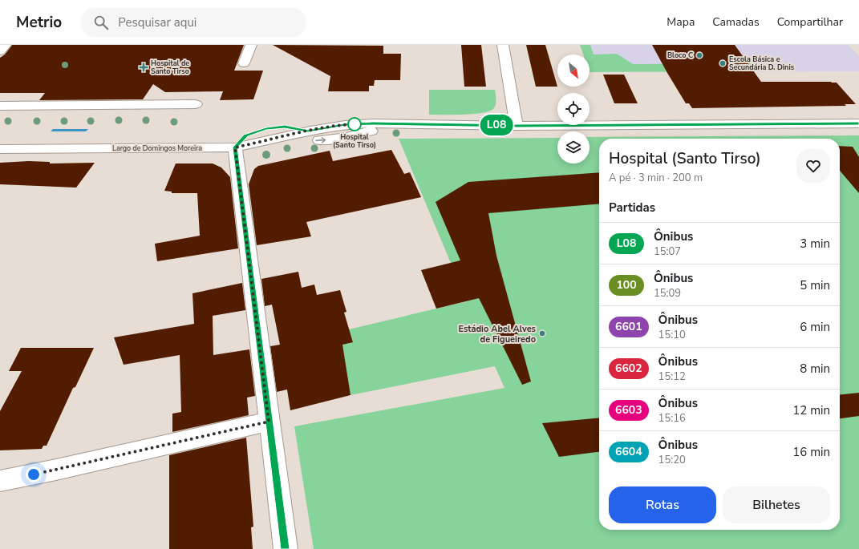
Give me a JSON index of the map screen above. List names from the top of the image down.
{
  "streets": {
    "street": ["Largo de Domingos Moreira"]
  },
  "places": {
    "other": [
      "Bloco C",
      "Escola Básica e Secundária D. Dinis",
      "Hospital (Santo Tirso)",
      "Estádio Abel Alves de Figueiredo"
    ],
    "health": ["Hospital de Santo Tirso"]
  },
  "lines": ["bus line L08"],
  "north": "bottom right",
  "page": {
    "header": "Metrio",
    "search": "Pesquisar aqui",
    "nav": ["Mapa", "Camadas", "Compartilhar"],
    "on_map": "L08",
    "heading": [
      ["Hospital (Santo Tirso)", "A pé · 3 min · 200 m"],
      "Partidas"
    ],
    "list": [
      {
        "mark": "L08",
        "name": "Ônibus",
        "note": "15:07",
        "value": "3 min"
      },
      {
        "mark": "100",
        "name": "Ônibus",
        "note": "15:09",
        "value": "5 min"
      },
      {
        "mark": "6601",
        "name": "Ônibus",
        "note": "15:10",
        "value": "6 min"
      },
      {
        "mark": "6602",
        "name": "Ônibus",
        "note": "15:12",
        "value": "8 min"
      },
      {
        "mark": "6603",
        "name": "Ônibus",
        "note": "15:16",
        "value": "12 min"
      },
      {
        "mark": "6604",
        "name": "Ônibus",
        "note": "15:20",
        "value": "16 min"
      }
    ],
    "buttons": ["Rotas", "Bilhetes"]
  }
}
